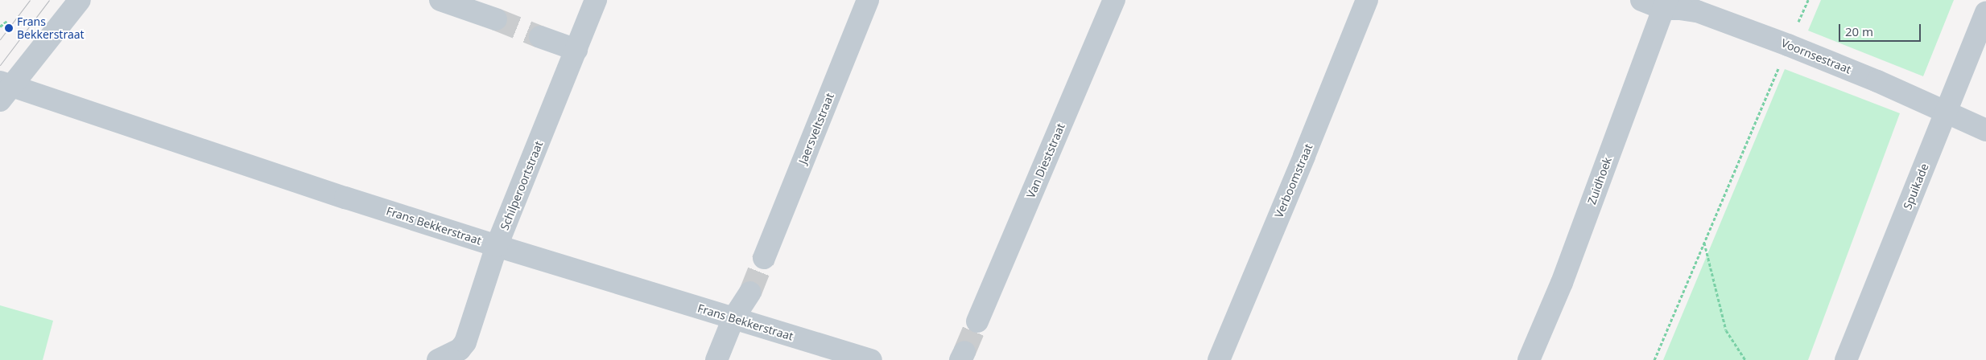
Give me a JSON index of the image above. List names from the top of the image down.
{
  "streets": {
    "street": [
      "Voornsestraat",
      "Jaersveltstraat",
      "Van Dieststraat",
      "Verboomstraat",
      "Zuidhoek",
      "Schilperoortstraat",
      "Spuikade",
      "Frans Bekkerstraat"
    ]
  },
  "crossings": [
    ["Voornsestraat", "Zuidhoek"],
    ["Voornsestraat", "Spuikade"],
    ["Schilperoortstraat", "Frans Bekkerstraat"]
  ],
  "places": ["Frans Bekkerstraat"],
  "scale_bar": "20 m"
}
